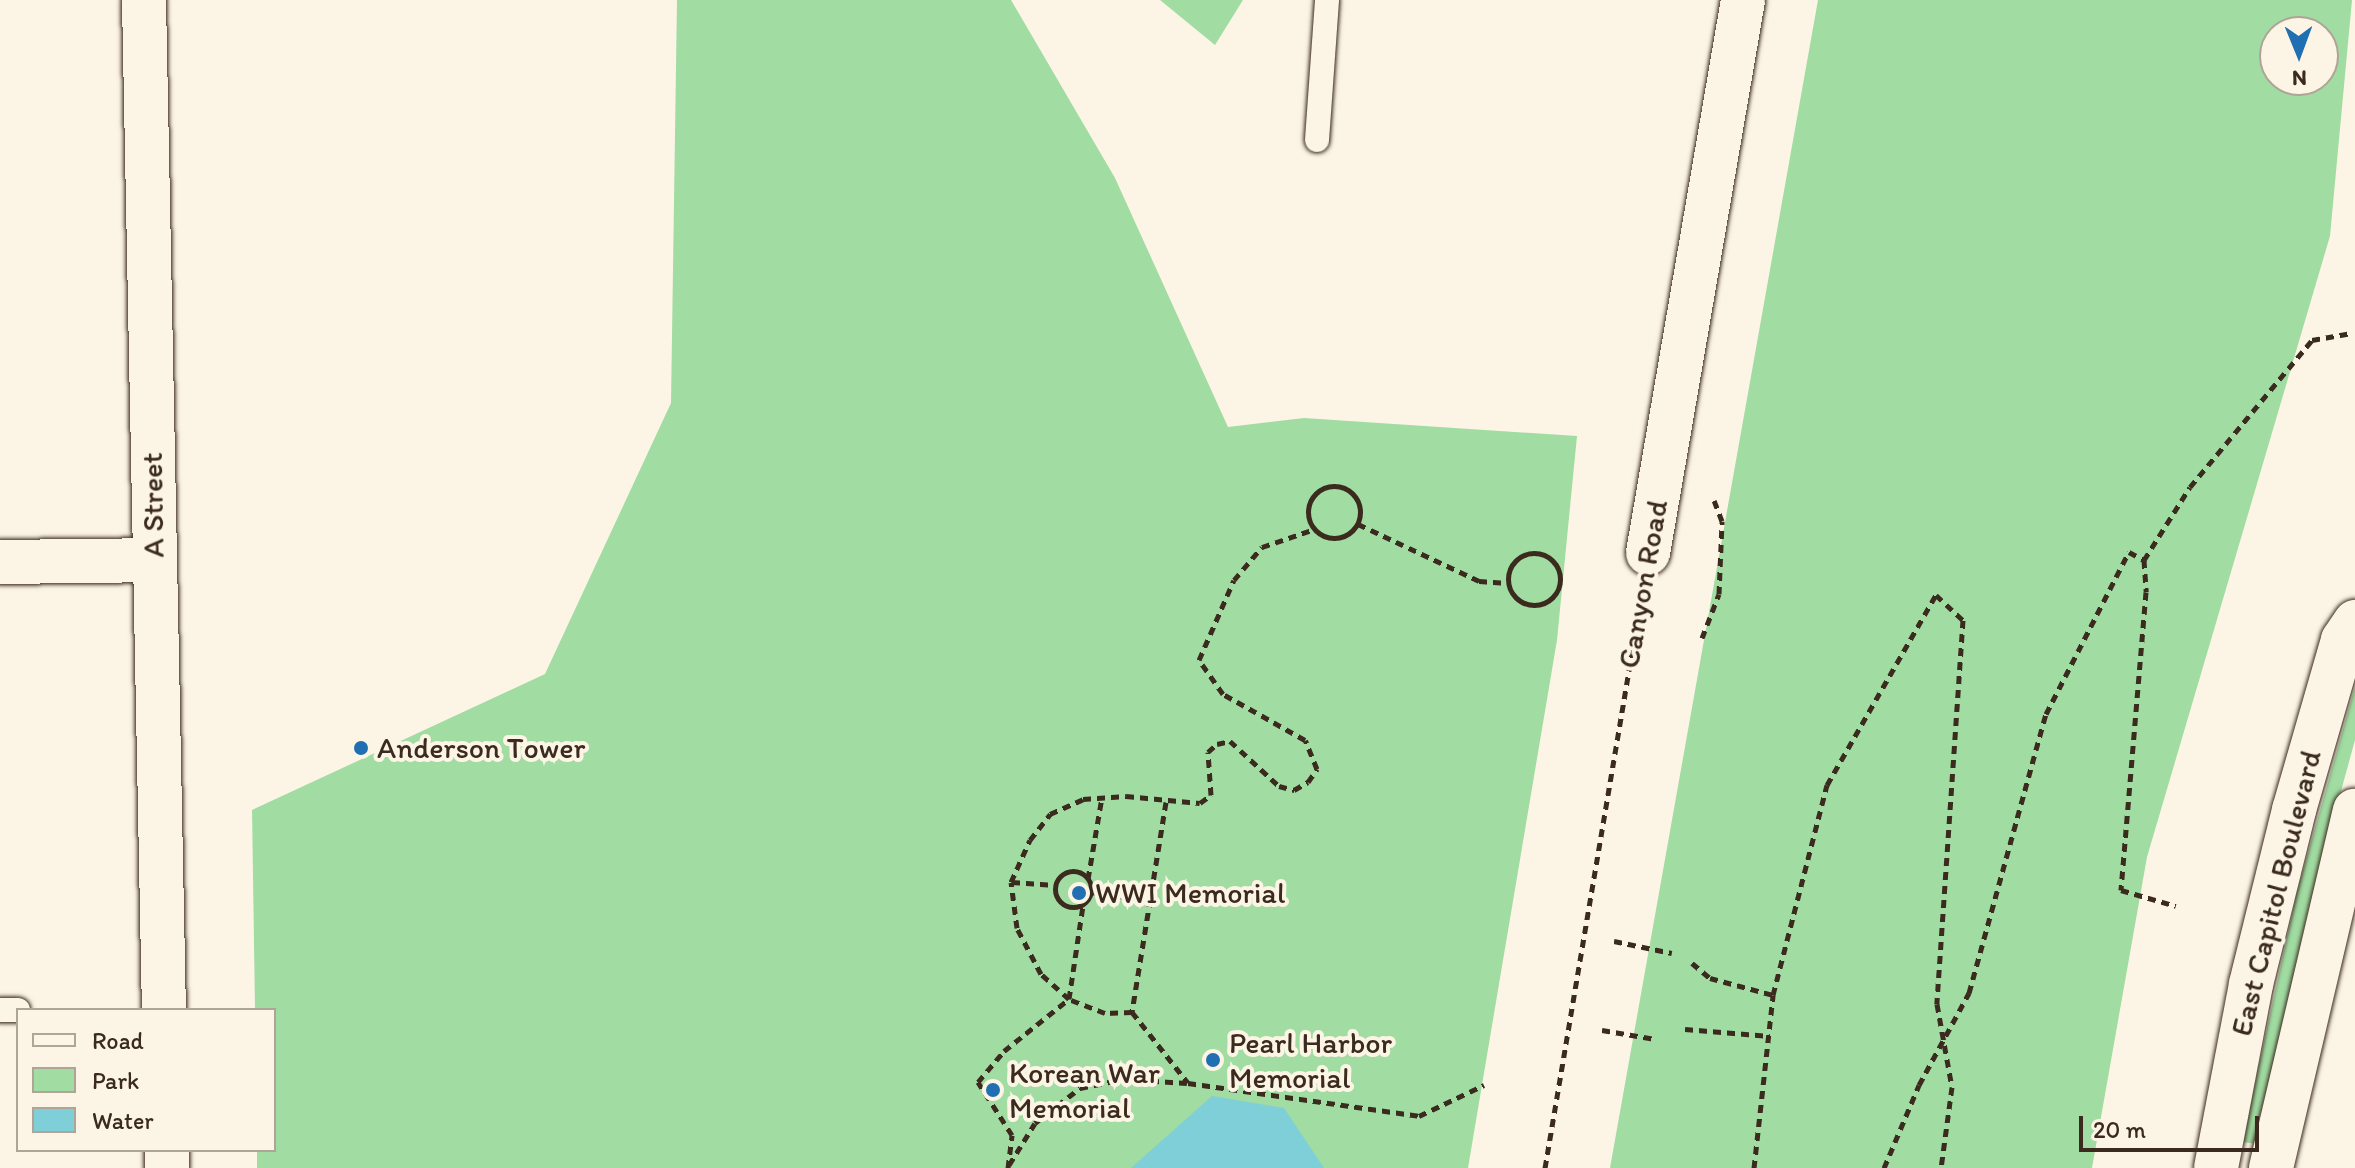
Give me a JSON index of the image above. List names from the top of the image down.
{
  "streets": {
    "street": ["A Street", "Canyon Road", "East Capitol Boulevard"]
  },
  "places": [
    "Anderson Tower",
    "WWI Memorial",
    "Pearl Harbor Memorial",
    "Korean War Memorial"
  ],
  "legend": ["Road", "Park", "Water"],
  "scale_bar": "20 m",
  "north": "bottom"
}
